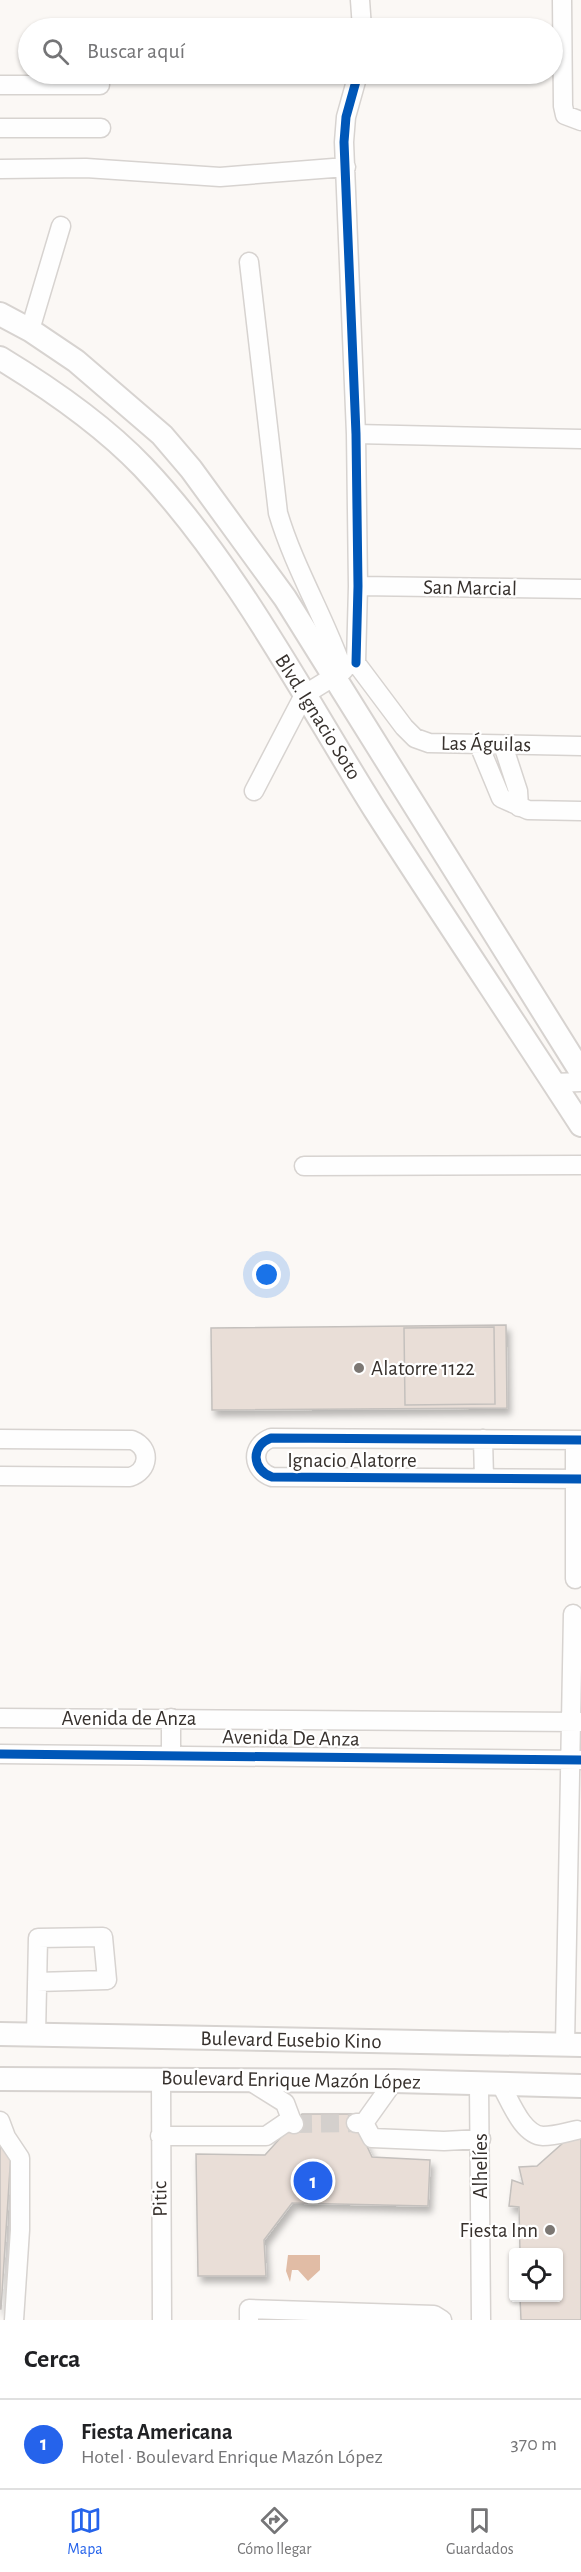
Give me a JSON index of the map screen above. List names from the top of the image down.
{
  "streets": {
    "main road": ["Blvd. Ignacio Soto", "Bulevard Eusebio Kino", "Boulevard Enrique Mazón López"],
    "street": [
      "San Marcial",
      "Las Águilas",
      "Ignacio Alatorre",
      "Avenida de Anza",
      "Avenida De Anza",
      "Alhelíes",
      "Pitic"
    ]
  },
  "crossings": [
    ["Blvd. Ignacio Soto", "Las Águilas"],
    ["Boulevard Enrique Mazón López", "Alhelíes"],
    ["Boulevard Enrique Mazón López", "Pitic"]
  ],
  "places": ["Alatorre 1122", "Fiesta Inn"],
  "page": {
    "search": "Buscar aquí",
    "pins": "1",
    "heading": "Cerca",
    "list": [
      {
        "mark": "1",
        "name": "Fiesta Americana",
        "note": "Hotel · Boulevard Enrique Mazón López",
        "value": "370 m"
      }
    ],
    "nav": ["Mapa", "Cómo llegar", "Guardados"]
  }
}
